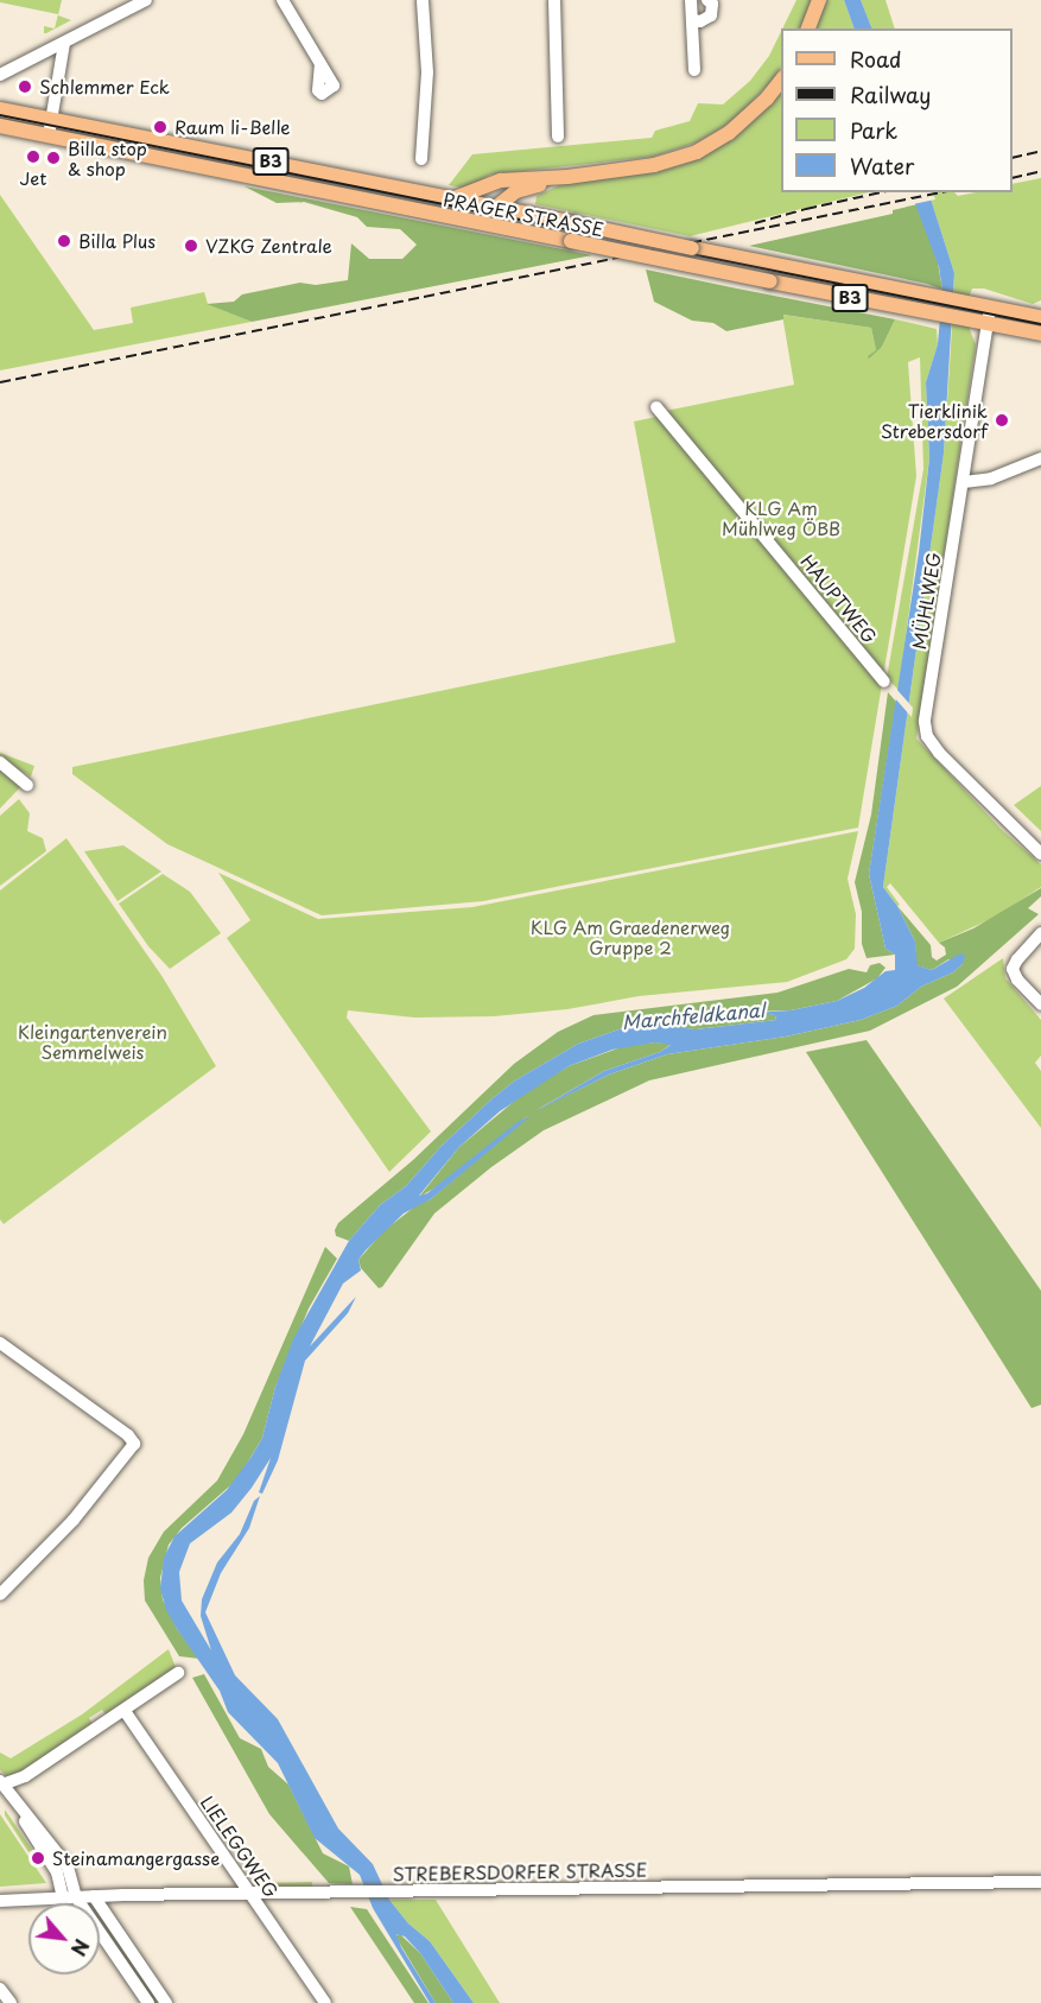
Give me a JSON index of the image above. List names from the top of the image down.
{
  "streets": {
    "main road": ["B3", "PRAGER STRASSE"],
    "street": [
      "HAUPTWEG",
      "MÜHLWEG",
      "LIELEGGWEG",
      "STREBERSDORFER STRASSE"
    ]
  },
  "crossings": [
    ["PRAGER STRASSE", "MÜHLWEG"],
    ["LIELEGGWEG", "STREBERSDORFER STRASSE"]
  ],
  "water": ["Marchfeldkanal"],
  "parks": ["KLG Am Mühlweg ÖBB", "KLG Am Graedenerweg Gruppe 2", "Kleingartenverein Semmelweis"],
  "places": [
    "Schlemmer Eck",
    "Raum li-Belle",
    "Jet",
    "Billa stop & shop",
    "Billa Plus",
    "VZKG Zentrale",
    "Tierklinik Strebersdorf",
    "Steinamangergasse"
  ],
  "legend": [
    "Road",
    "Railway",
    "Park",
    "Water"
  ],
  "north": "bottom right"
}
